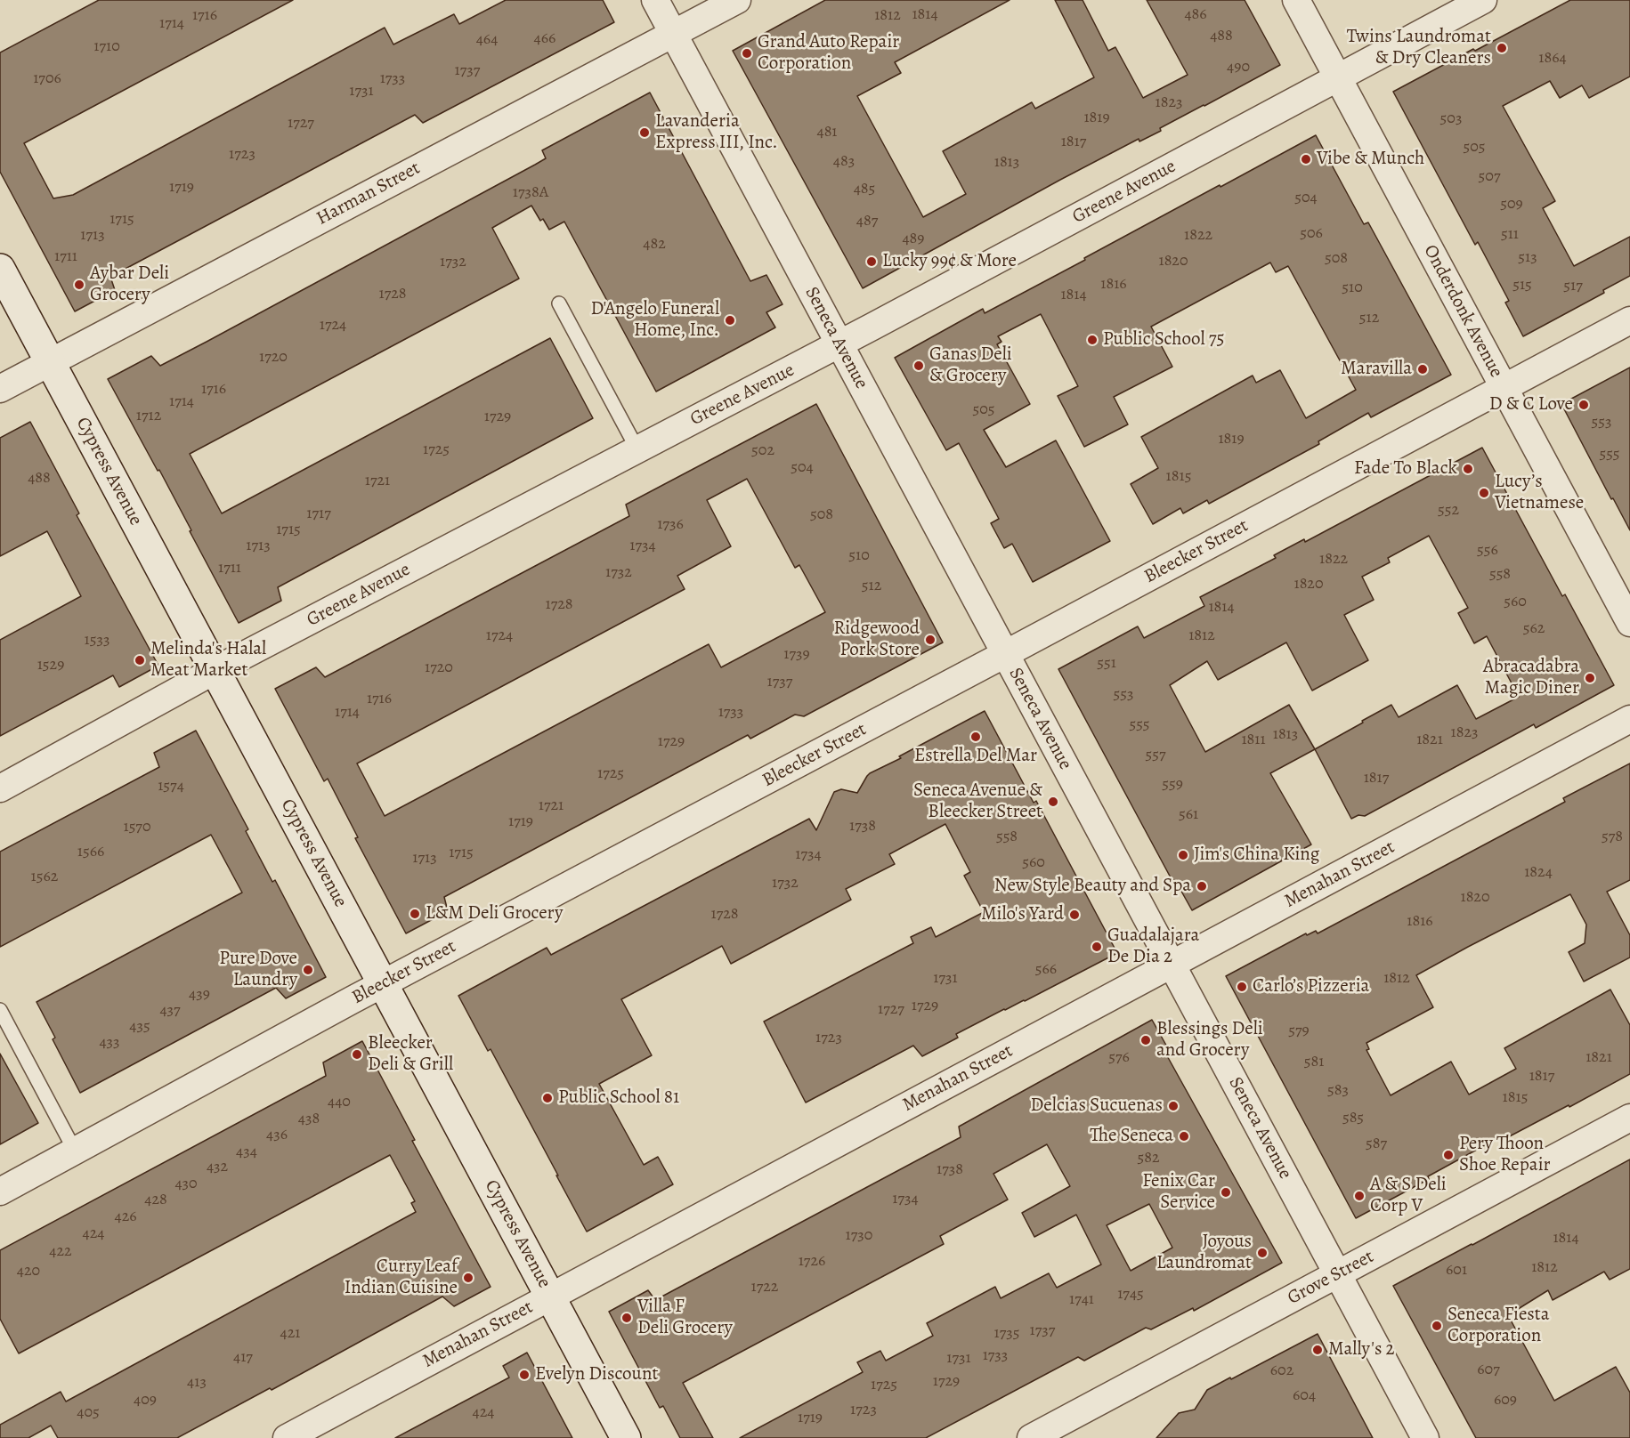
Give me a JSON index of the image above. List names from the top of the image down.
{
  "streets": {
    "main road": ["Cypress Avenue"],
    "street": [
      "Greene Avenue",
      "Harman Street",
      "Onderdonk Avenue",
      "Seneca Avenue",
      "Bleecker Street",
      "Menahan Street",
      "Grove Street"
    ]
  },
  "crossings": [
    ["Greene Avenue", "Onderdonk Avenue"],
    ["Greene Avenue", "Seneca Avenue"],
    ["Greene Avenue", "Cypress Avenue"],
    ["Harman Street", "Seneca Avenue"],
    ["Harman Street", "Cypress Avenue"],
    ["Onderdonk Avenue", "Bleecker Street"],
    ["Seneca Avenue", "Bleecker Street"],
    ["Seneca Avenue", "Menahan Street"],
    ["Seneca Avenue", "Grove Street"],
    ["Cypress Avenue", "Bleecker Street"],
    ["Cypress Avenue", "Menahan Street"]
  ],
  "places": [
    "Twins Laundromat & Dry Cleaners",
    "Grand Auto Repair Corporation",
    "Lavanderia Express III, Inc.",
    "Vibe & Munch",
    "Lucky 99¢ & More",
    "Aybar Deli Grocery",
    "D'Angelo Funeral Home, Inc.",
    "Public School 75",
    "Ganas Deli & Grocery",
    "Maravilla",
    "D & C Love",
    "Fade To Black",
    "Lucy’s Vietnamese",
    "Ridgewood Pork Store",
    "Melinda's Halal Meat Market",
    "Abracadabra Magic Diner",
    "Estrella Del Mar",
    "Seneca Avenue & Bleecker Street",
    "Jim's China King",
    "New Style Beauty and Spa",
    "L&M Deli Grocery",
    "Milo's Yard",
    "Guadalajara De Dia 2",
    "Pure Dove Laundry",
    "Carlo’s Pizzeria",
    "Blessings Deli and Grocery",
    "Bleecker Deli & Grill",
    "Public School 81",
    "Delcias Sucuenas",
    "The Seneca",
    "Pery Thoon Shoe Repair",
    "Fenix Car Service",
    "A & S Deli Corp V",
    "Joyous Laundromat",
    "Curry Leaf Indian Cuisine",
    "Villa F Deli Grocery",
    "Seneca Fiesta Corporation",
    "Mally's 2",
    "Evelyn Discount"
  ],
  "house_numbers": [
    "1814",
    "486",
    "1716",
    "1812",
    "1714",
    "488",
    "466",
    "464",
    "1710",
    "1864",
    "490",
    "1737",
    "1706",
    "1733",
    "1731",
    "1823",
    "1819",
    "503",
    "1727",
    "481",
    "1817",
    "505",
    "1723",
    "483",
    "1813",
    "507",
    "1719",
    "485",
    "1738A",
    "504",
    "509",
    "1715",
    "487",
    "506",
    "511",
    "1713",
    "1822",
    "489",
    "482",
    "1711",
    "513",
    "508",
    "1820",
    "1732",
    "1816",
    "515",
    "517",
    "510",
    "1728",
    "1814",
    "512",
    "1724",
    "1720",
    "1716",
    "1714",
    "505",
    "1712",
    "1729",
    "553",
    "1819",
    "1725",
    "502",
    "555",
    "504",
    "1815",
    "488",
    "1721",
    "552",
    "1717",
    "508",
    "1736",
    "1715",
    "1713",
    "1734",
    "556",
    "510",
    "1822",
    "1711",
    "1732",
    "558",
    "1820",
    "512",
    "560",
    "1728",
    "1814",
    "562",
    "1724",
    "1812",
    "1533",
    "1739",
    "551",
    "1529",
    "1720",
    "1737",
    "553",
    "1716",
    "1714",
    "1733",
    "555",
    "1823",
    "1813",
    "1811",
    "1821",
    "1729",
    "557",
    "1725",
    "1817",
    "559",
    "1574",
    "1721",
    "561",
    "1719",
    "1738",
    "1570",
    "558",
    "578",
    "1566",
    "1715",
    "1734",
    "1713",
    "560",
    "1824",
    "1562",
    "1732",
    "1820",
    "1728",
    "1816",
    "566",
    "1731",
    "1812",
    "439",
    "1729",
    "1727",
    "437",
    "435",
    "579",
    "1723",
    "433",
    "576",
    "1821",
    "581",
    "1817",
    "583",
    "1815",
    "440",
    "585",
    "438",
    "436",
    "587",
    "434",
    "582",
    "432",
    "1738",
    "430",
    "1734",
    "428",
    "426",
    "424",
    "1730",
    "1814",
    "422",
    "1726",
    "1812",
    "601",
    "420",
    "1722",
    "1745",
    "1741",
    "1737",
    "421",
    "1735",
    "1733",
    "417",
    "1731",
    "607",
    "602",
    "1729",
    "413",
    "1725",
    "604",
    "409",
    "609",
    "1723",
    "405",
    "424",
    "1719"
  ]
}
